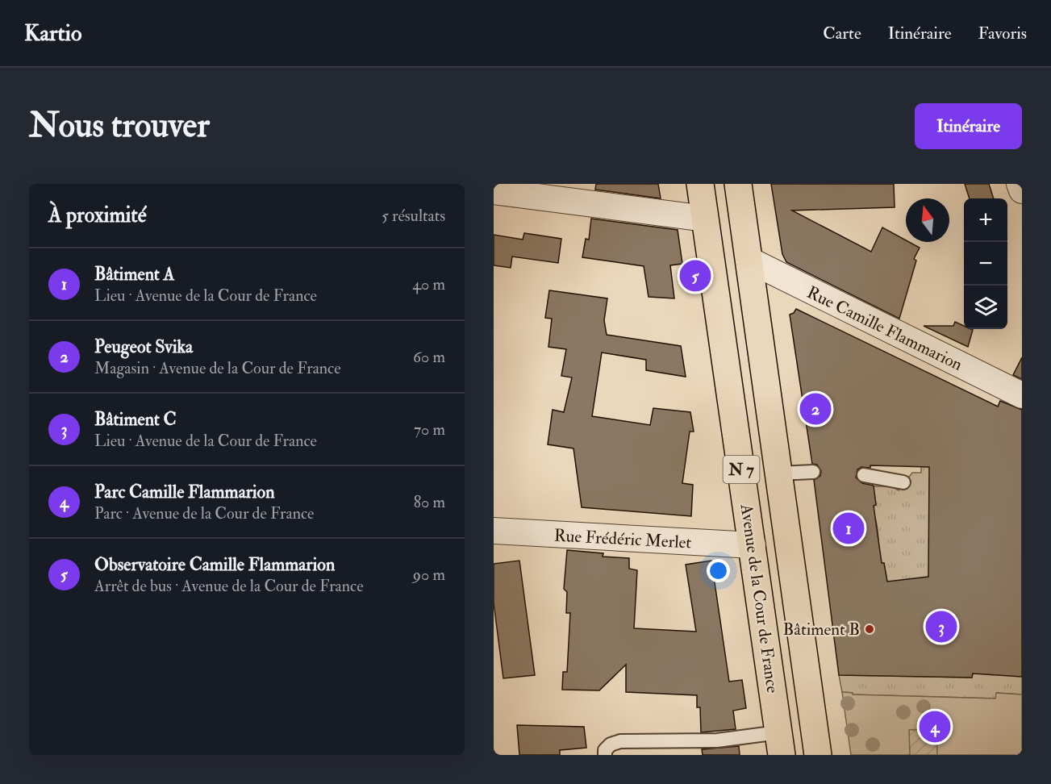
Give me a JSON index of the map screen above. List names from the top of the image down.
{
  "streets": {
    "main road": ["N 7", "Avenue de la Cour de France"],
    "street": ["Rue Camille Flammarion", "Rue Frédéric Merlet"]
  },
  "crossings": [
    ["Rue Camille Flammarion", "N 7"],
    ["Rue Frédéric Merlet", "Avenue de la Cour de France"]
  ],
  "places": ["Bâtiment B"],
  "north": "top",
  "page": {
    "header": "Kartio",
    "nav": ["Carte", "Itinéraire", "Favoris"],
    "buttons": "Itinéraire",
    "title": "Nous trouver",
    "heading": ["À proximité", "5 résultats"],
    "map_buttons": ["+", "−"],
    "list": [
      {
        "mark": "1",
        "name": "Bâtiment A",
        "note": "Lieu · Avenue de la Cour de France",
        "value": "40 m"
      },
      {
        "mark": "2",
        "name": "Peugeot Svika",
        "note": "Magasin · Avenue de la Cour de France",
        "value": "60 m"
      },
      {
        "mark": "3",
        "name": "Bâtiment C",
        "note": "Lieu · Avenue de la Cour de France",
        "value": "70 m"
      },
      {
        "mark": "4",
        "name": "Parc Camille Flammarion",
        "note": "Parc · Avenue de la Cour de France",
        "value": "80 m"
      },
      {
        "mark": "5",
        "name": "Observatoire Camille Flammarion",
        "note": "Arrêt de bus · Avenue de la Cour de France",
        "value": "90 m"
      }
    ],
    "pins": [
      "5",
      "2",
      "1",
      "3",
      "4"
    ]
  }
}
